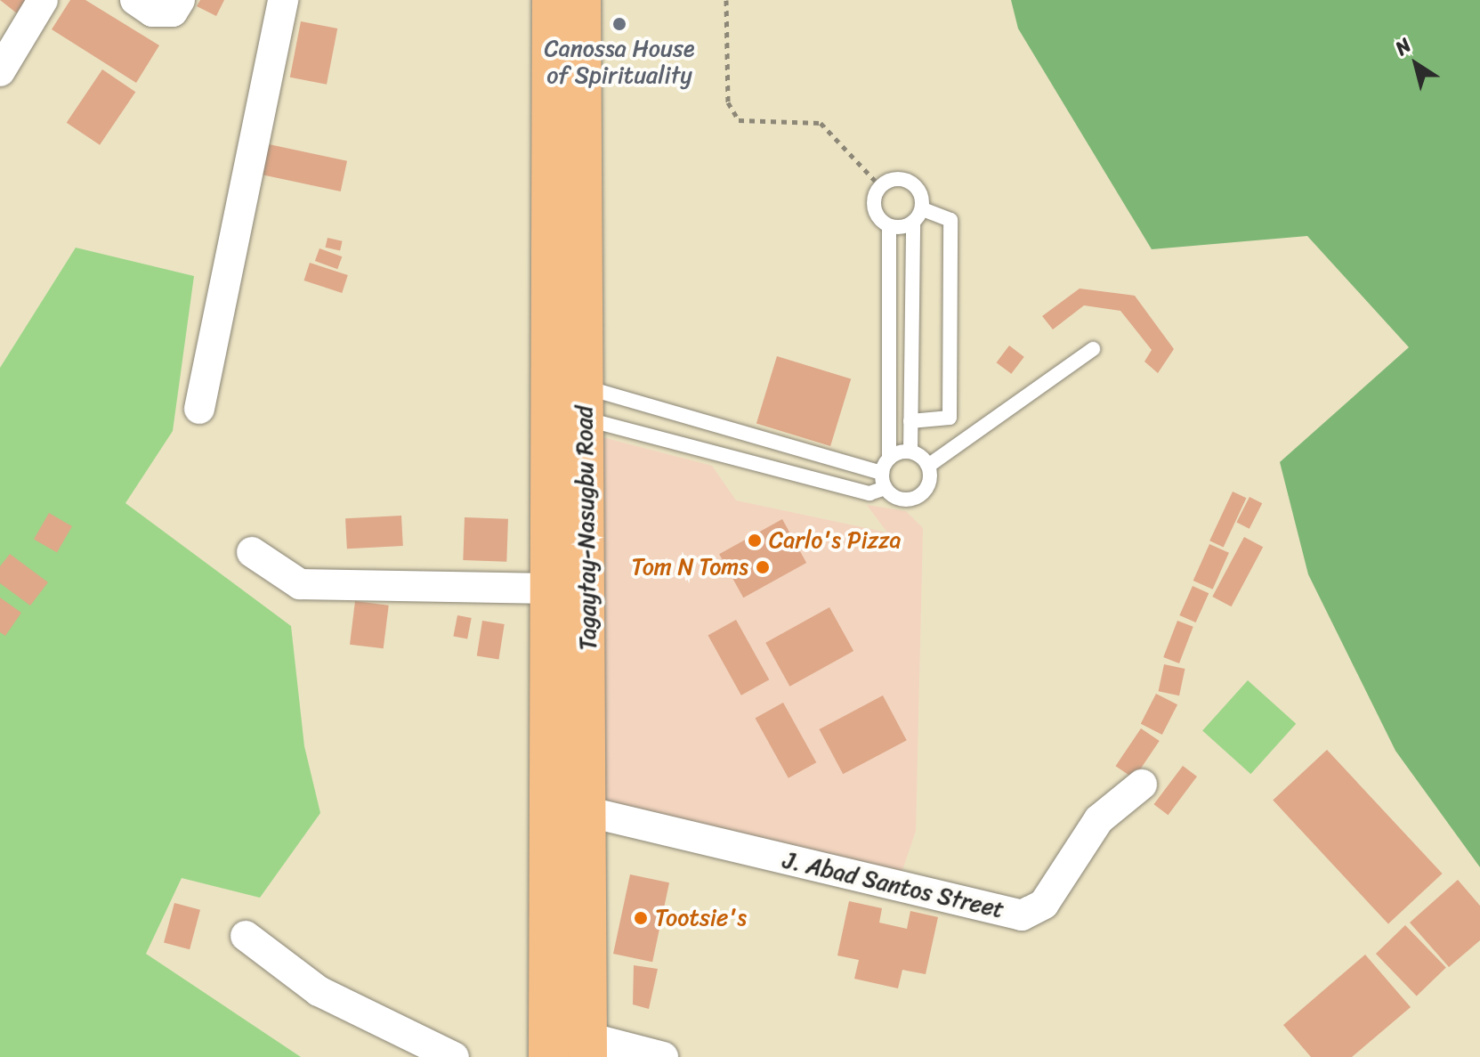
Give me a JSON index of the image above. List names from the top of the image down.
{
  "streets": {
    "main road": ["Tagaytay-Nasugbu Road"],
    "street": ["J. Abad Santos Street"]
  },
  "crossings": [
    ["Tagaytay-Nasugbu Road", "J. Abad Santos Street"]
  ],
  "places": [
    "Canossa House of Spirituality",
    "Carlo's Pizza",
    "Tom N Toms",
    "Tootsie's"
  ],
  "north": "top left"
}
